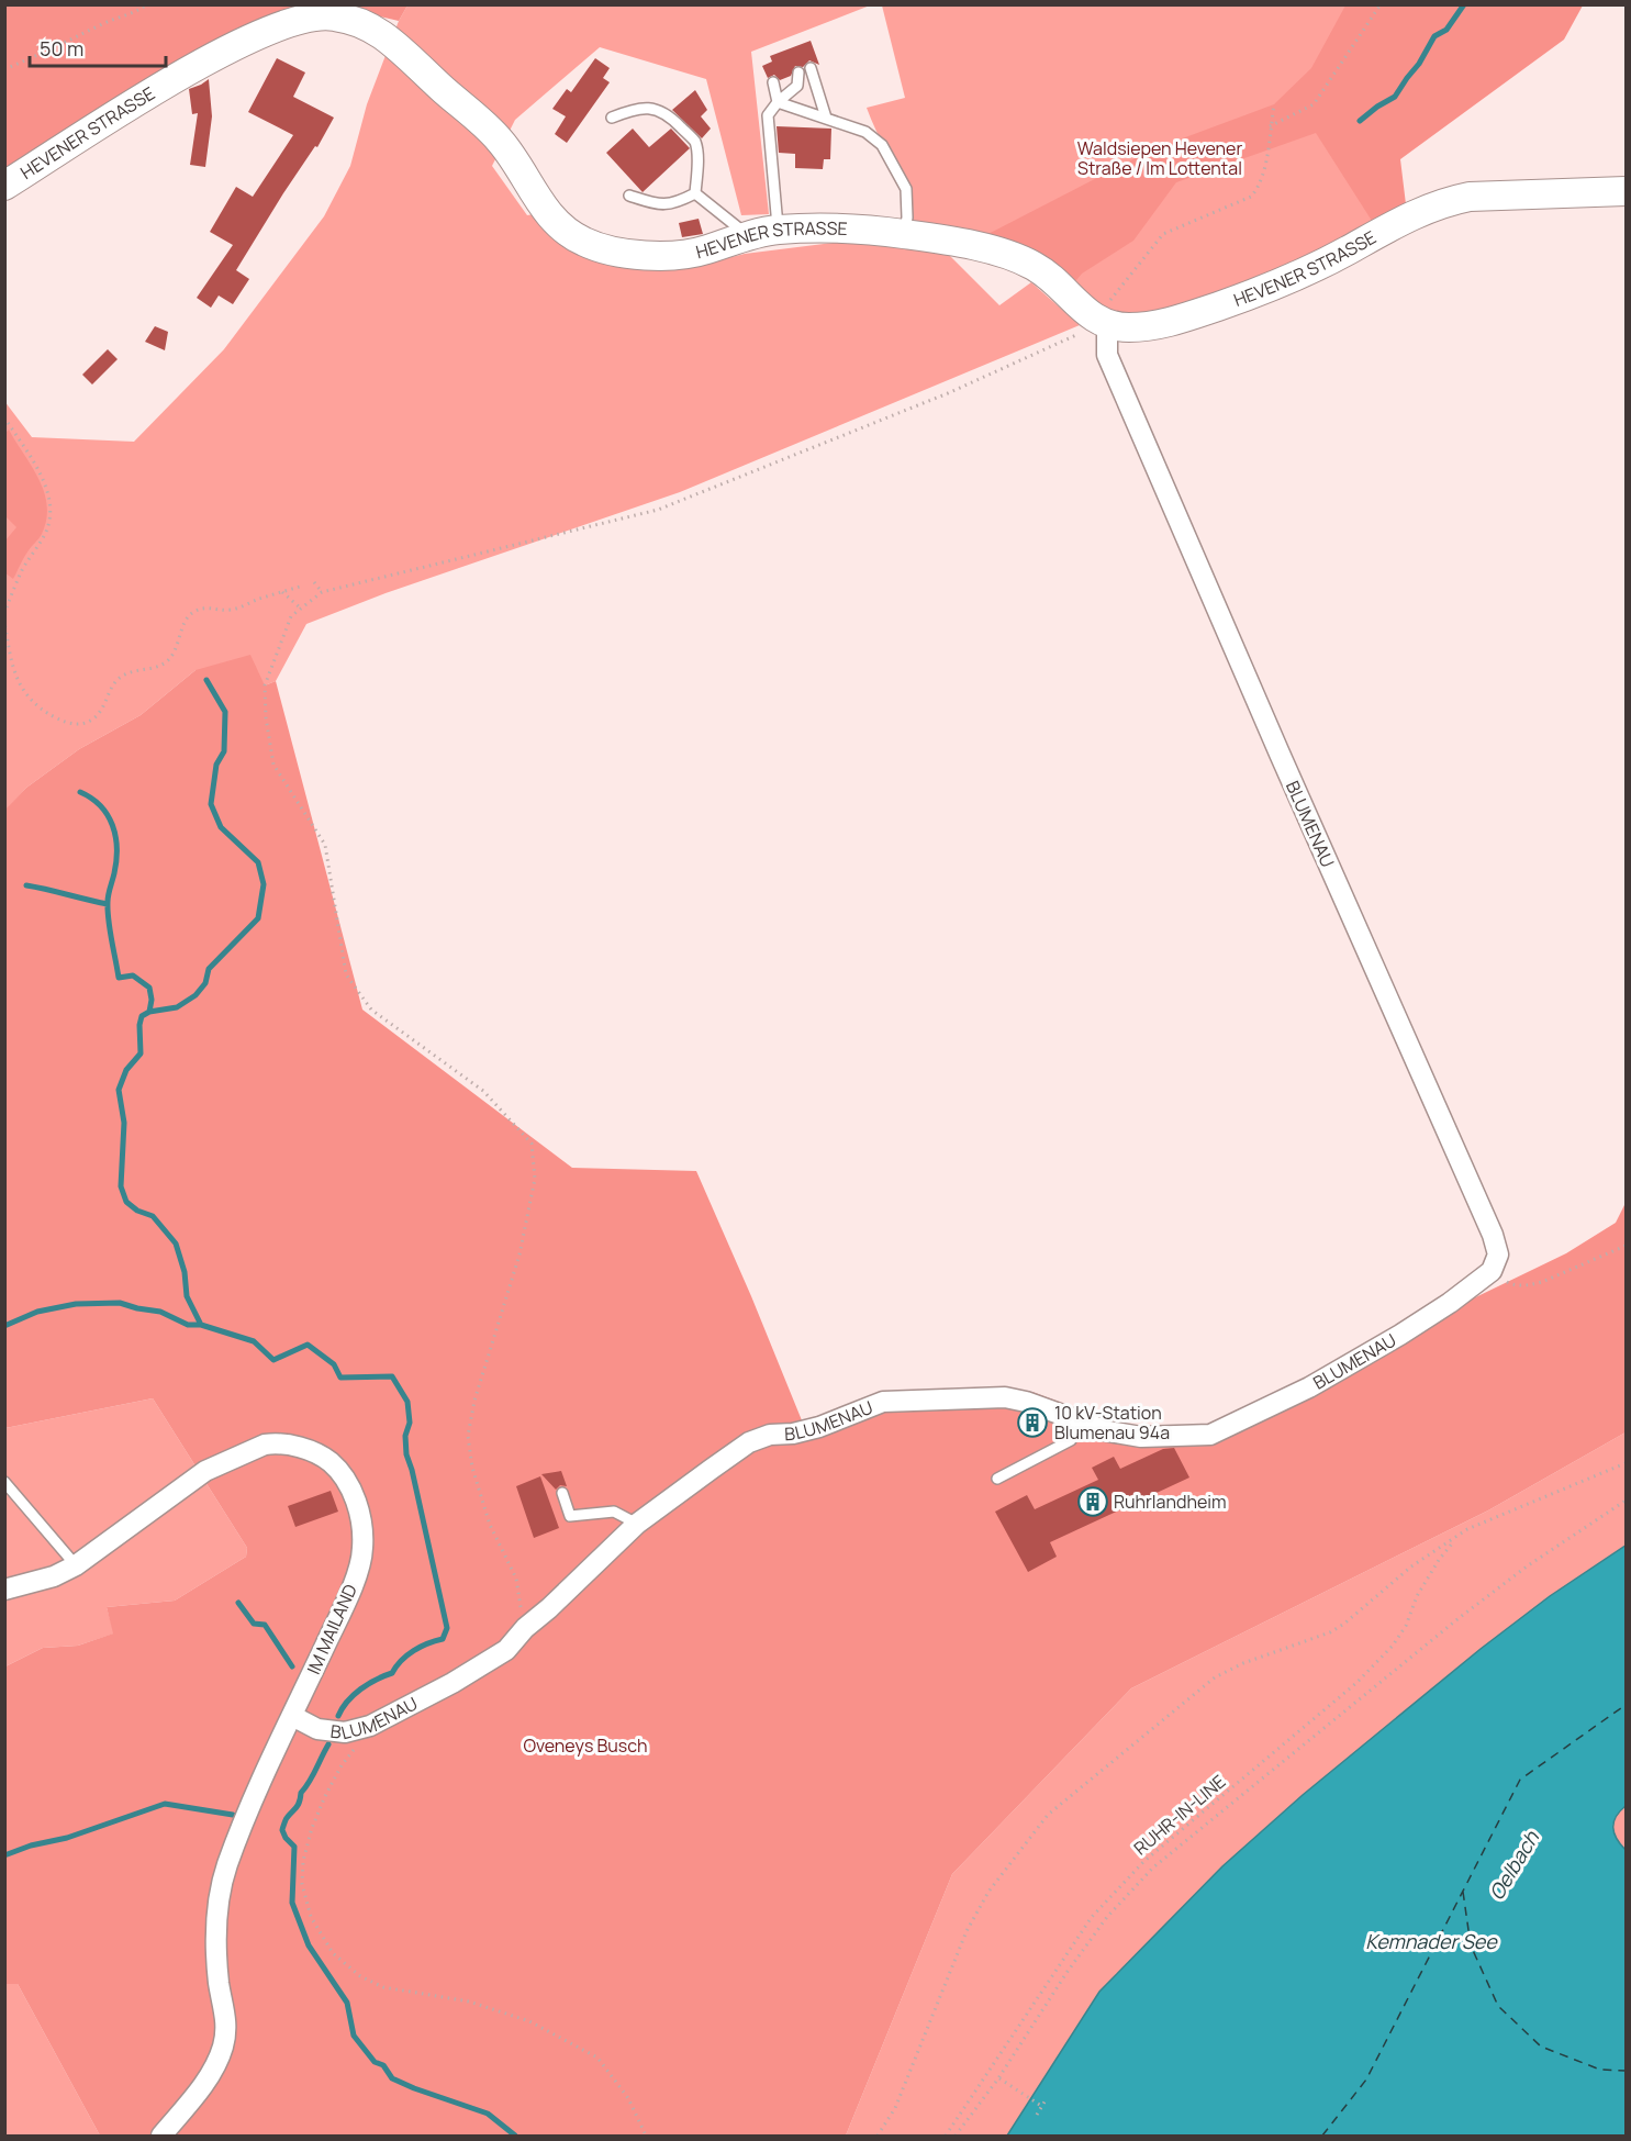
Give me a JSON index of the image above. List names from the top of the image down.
{
  "streets": {
    "street": ["HEVENER STRASSE", "BLUMENAU", "IM MAILAND"],
    "path": ["RUHR-IN-LINE"]
  },
  "crossings": [
    ["HEVENER STRASSE", "BLUMENAU"],
    ["BLUMENAU", "IM MAILAND"]
  ],
  "water": ["Oelbach", "Kemnader See"],
  "parks": ["Waldsiepen Hevener Straße / Im Lottental", "Oveneys Busch"],
  "places": {
    "building": ["10 kV-Station Blumenau 94a", "Ruhrlandheim"]
  },
  "scale_bar": "50 m"
}
